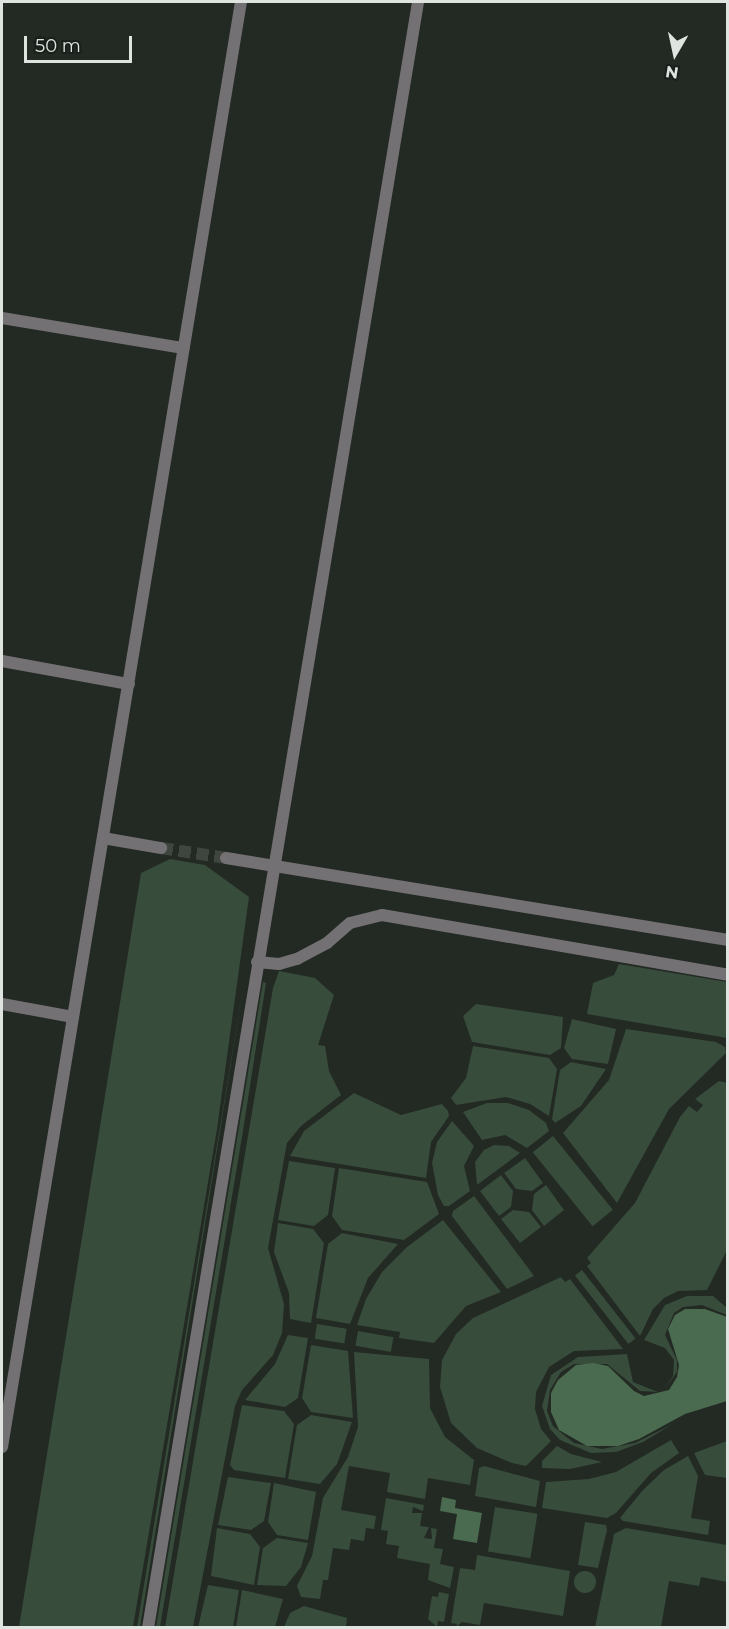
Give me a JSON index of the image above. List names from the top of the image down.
{
  "scale_bar": "50 m",
  "north": "bottom"
}
